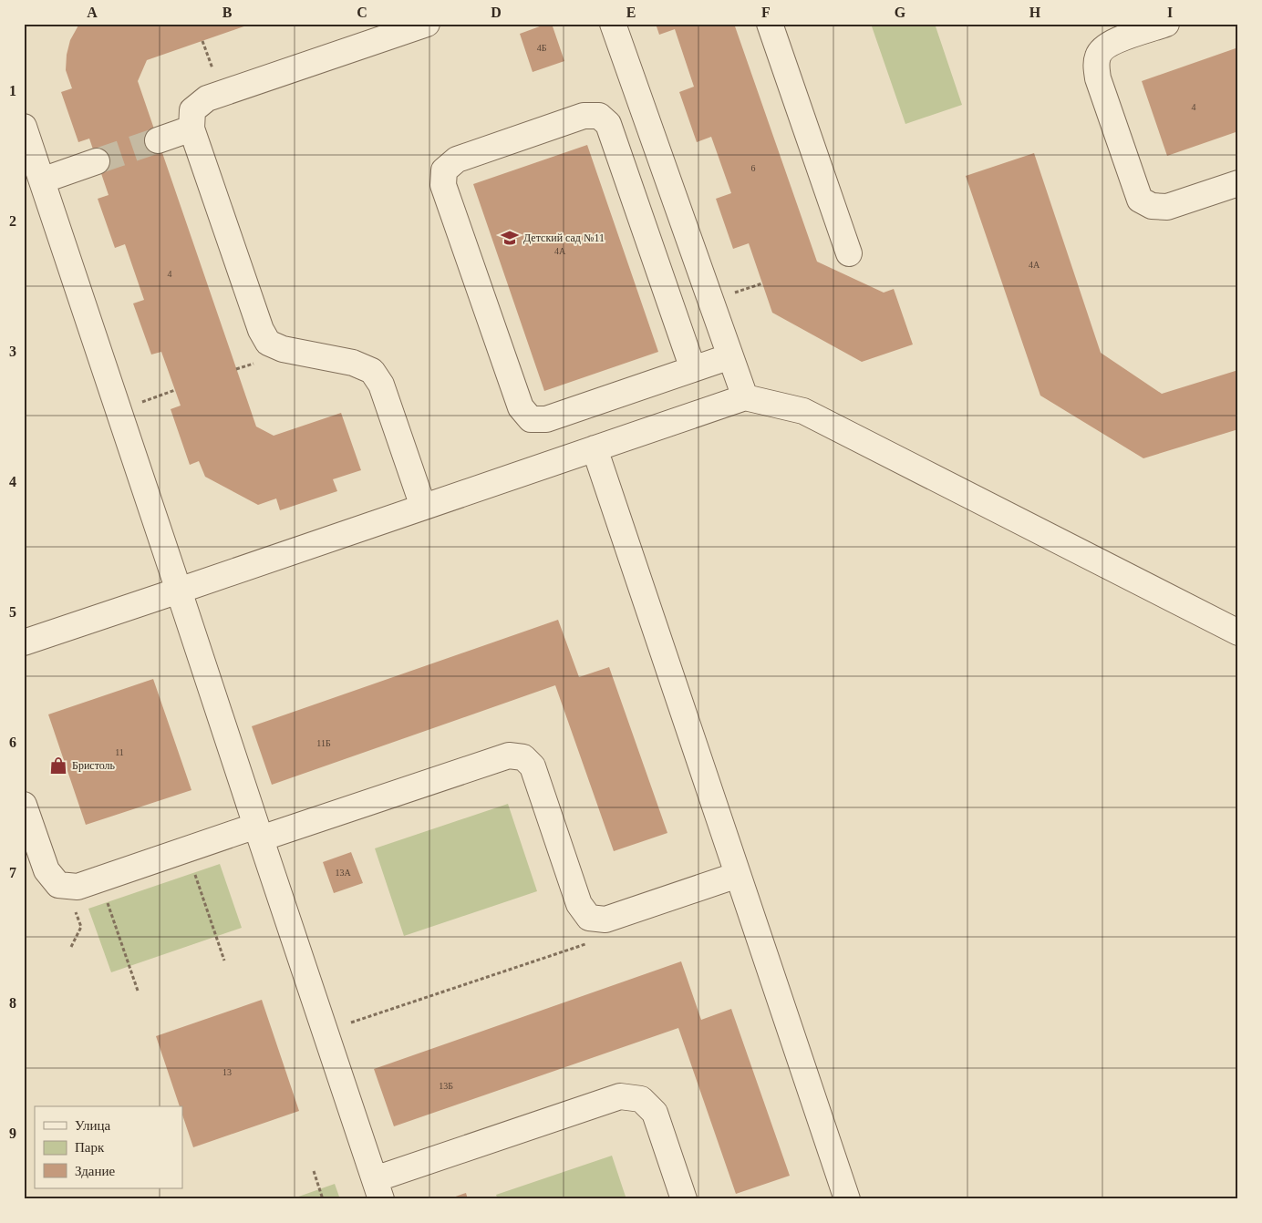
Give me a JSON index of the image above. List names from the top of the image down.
{
  "places": {
    "school or university": ["Детский сад №11"],
    "shop": ["Бристоль"]
  },
  "house_numbers": [
    "4Б",
    "4",
    "6",
    "4А",
    "4А",
    "4",
    "11Б",
    "11",
    "13А",
    "13",
    "13Б"
  ],
  "legend": ["Улица", "Парк", "Здание"],
  "grid": {
    "columns": [
      "A",
      "B",
      "C",
      "D",
      "E",
      "F",
      "G",
      "H",
      "I"
    ],
    "rows": [
      "1",
      "2",
      "3",
      "4",
      "5",
      "6",
      "7",
      "8",
      "9"
    ]
  }
}
